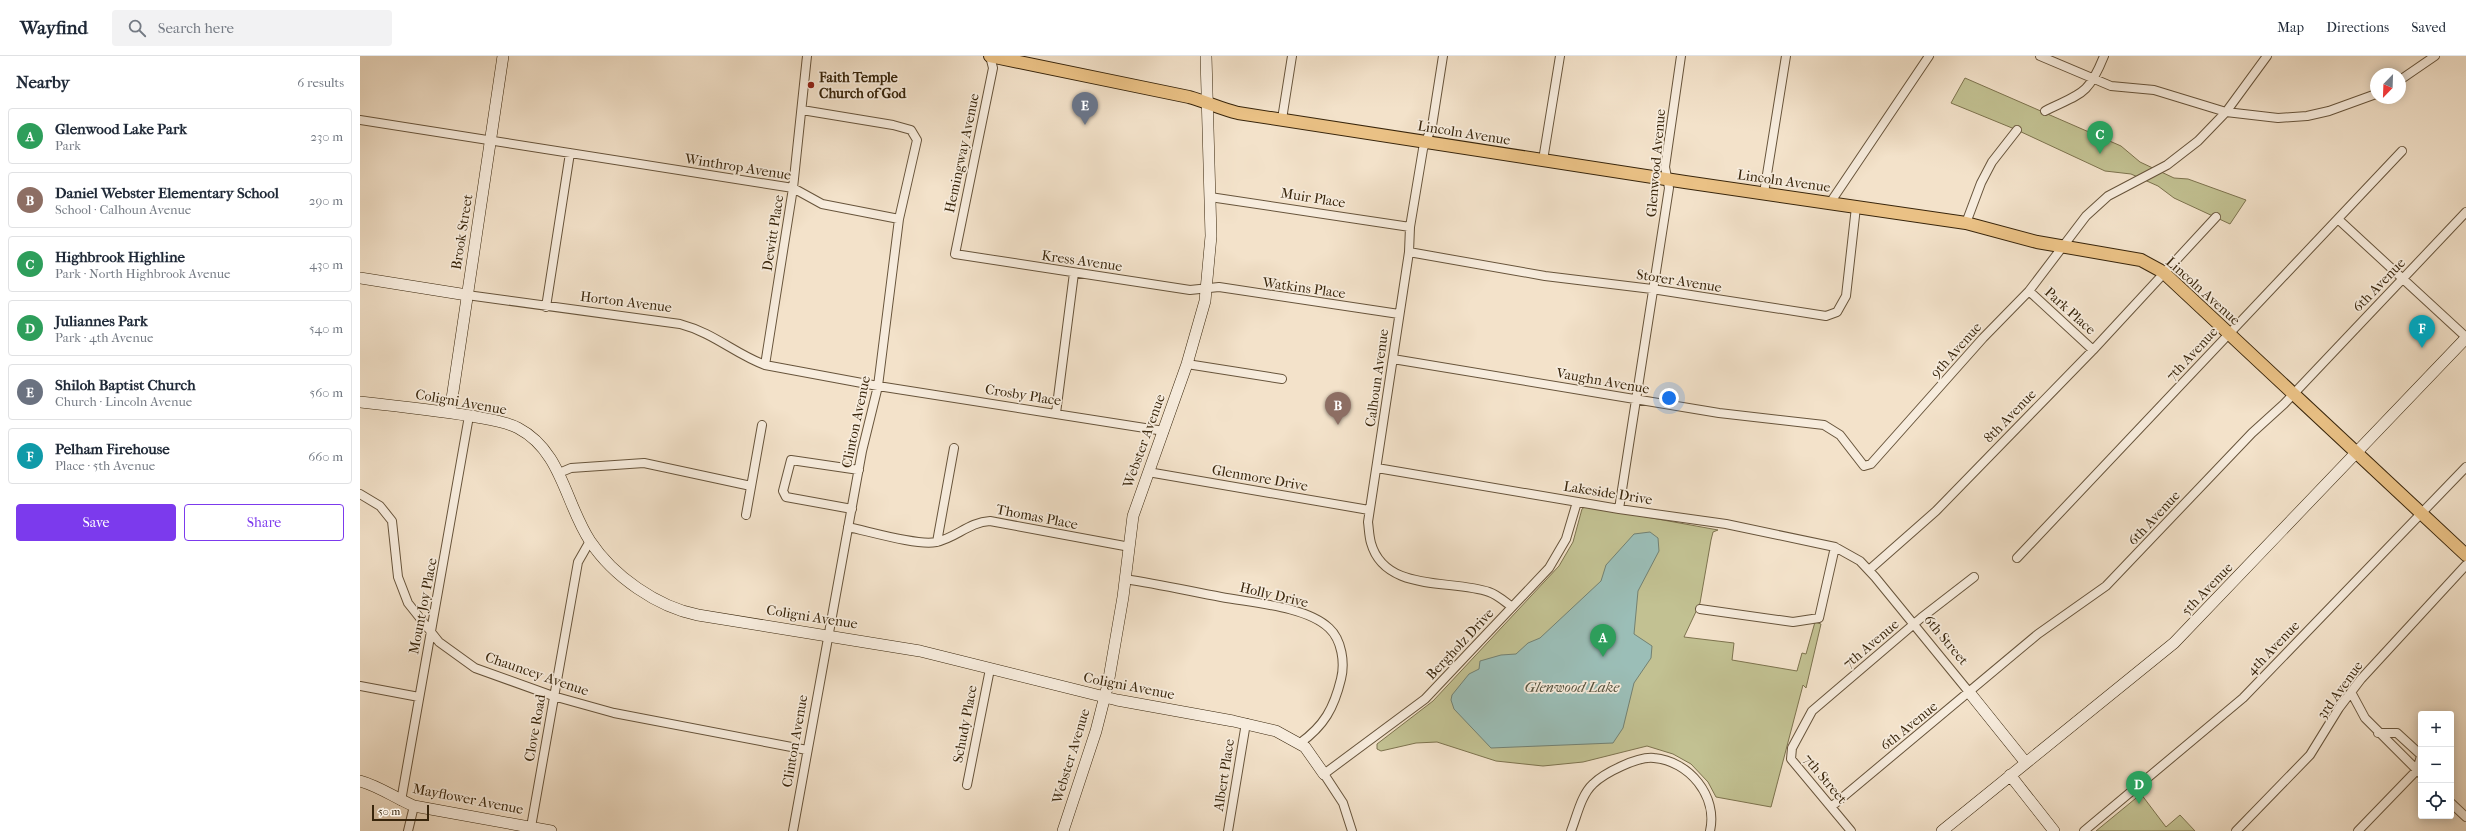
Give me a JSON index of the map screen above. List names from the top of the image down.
{
  "streets": {
    "main road": ["Lincoln Avenue"],
    "street": [
      "Hemingway Avenue",
      "Glenwood Avenue",
      "Winthrop Avenue",
      "Muir Place",
      "Brook Street",
      "Dewitt Place",
      "Kress Avenue",
      "Storer Avenue",
      "6th Avenue",
      "Watkins Place",
      "Horton Avenue",
      "Park Place",
      "9th Avenue",
      "7th Avenue",
      "Calhoun Avenue",
      "Vaughn Avenue",
      "Crosby Place",
      "Coligni Avenue",
      "8th Avenue",
      "Clinton Avenue",
      "Webster Avenue",
      "Glenmore Drive",
      "Lakeside Drive",
      "Thomas Place",
      "5th Avenue",
      "Holly Drive",
      "Mount Joy Place",
      "6th Street",
      "Bergholz Drive",
      "4th Avenue",
      "Chauncey Avenue",
      "3rd Avenue",
      "Schudy Place",
      "Clove Road",
      "Albert Place",
      "7th Street",
      "Mayflower Avenue"
    ]
  },
  "crossings": [
    ["Lincoln Avenue", "Hemingway Avenue"],
    ["Lincoln Avenue", "Glenwood Avenue"],
    ["Lincoln Avenue", "Storer Avenue"],
    ["Lincoln Avenue", "6th Avenue"],
    ["Lincoln Avenue", "9th Avenue"],
    ["Lincoln Avenue", "7th Avenue"],
    ["Lincoln Avenue", "Calhoun Avenue"],
    ["Lincoln Avenue", "8th Avenue"],
    ["Lincoln Avenue", "Webster Avenue"],
    ["Lincoln Avenue", "5th Avenue"],
    ["Lincoln Avenue", "4th Avenue"],
    ["Hemingway Avenue", "Kress Avenue"],
    ["Glenwood Avenue", "Storer Avenue"],
    ["Glenwood Avenue", "Vaughn Avenue"],
    ["Glenwood Avenue", "Lakeside Drive"],
    ["Winthrop Avenue", "Brook Street"],
    ["Winthrop Avenue", "Dewitt Place"],
    ["Winthrop Avenue", "Clinton Avenue"],
    ["Muir Place", "Calhoun Avenue"],
    ["Muir Place", "Webster Avenue"],
    ["Brook Street", "Horton Avenue"],
    ["Brook Street", "Coligni Avenue"],
    ["Dewitt Place", "Horton Avenue"],
    ["Dewitt Place", "Clinton Avenue"],
    ["Kress Avenue", "Watkins Place"],
    ["Kress Avenue", "Webster Avenue"],
    ["Storer Avenue", "Calhoun Avenue"],
    ["6th Avenue", "6th Street"],
    ["6th Avenue", "7th Street"],
    ["Watkins Place", "Calhoun Avenue"],
    ["Watkins Place", "Webster Avenue"],
    ["Horton Avenue", "Crosby Place"],
    ["Horton Avenue", "Clinton Avenue"],
    ["Park Place", "9th Avenue"],
    ["Park Place", "8th Avenue"],
    ["9th Avenue", "Vaughn Avenue"],
    ["7th Avenue", "6th Street"],
    ["7th Avenue", "7th Street"],
    ["Calhoun Avenue", "Vaughn Avenue"],
    ["Calhoun Avenue", "Glenmore Drive"],
    ["Calhoun Avenue", "Lakeside Drive"],
    ["Calhoun Avenue", "Bergholz Drive"],
    ["Crosby Place", "Clinton Avenue"],
    ["Crosby Place", "Webster Avenue"],
    ["Coligni Avenue", "Clinton Avenue"],
    ["Coligni Avenue", "Webster Avenue"],
    ["Coligni Avenue", "Holly Drive"],
    ["Coligni Avenue", "Mount Joy Place"],
    ["Coligni Avenue", "Bergholz Drive"],
    ["Coligni Avenue", "Schudy Place"],
    ["Coligni Avenue", "Clove Road"],
    ["Coligni Avenue", "Albert Place"],
    ["8th Avenue", "6th Street"],
    ["Clinton Avenue", "Chauncey Avenue"],
    ["Webster Avenue", "Glenmore Drive"],
    ["Webster Avenue", "Thomas Place"],
    ["Webster Avenue", "Holly Drive"],
    ["Lakeside Drive", "6th Street"],
    ["Lakeside Drive", "Bergholz Drive"],
    ["5th Avenue", "6th Street"],
    ["Mount Joy Place", "Chauncey Avenue"],
    ["Mount Joy Place", "Mayflower Avenue"],
    ["Chauncey Avenue", "Clove Road"],
    ["Clove Road", "Mayflower Avenue"]
  ],
  "water": ["Glenwood Lake"],
  "places": ["Faith Temple Church of God"],
  "scale_bar": "50 m",
  "north": "bottom left",
  "page": {
    "header": "Wayfind",
    "search": "Search here",
    "nav": ["Map", "Directions", "Saved"],
    "heading": ["Nearby", "6 results"],
    "pins": [
      "E",
      "C",
      "F",
      "B",
      "A",
      "D"
    ],
    "list": [
      {
        "mark": "A",
        "name": "Glenwood Lake Park",
        "note": "Park",
        "value": "230 m"
      },
      {
        "mark": "B",
        "name": "Daniel Webster Elementary School",
        "note": "School · Calhoun Avenue",
        "value": "290 m"
      },
      {
        "mark": "C",
        "name": "Highbrook Highline",
        "note": "Park · North Highbrook Avenue",
        "value": "430 m"
      },
      {
        "mark": "D",
        "name": "Juliannes Park",
        "note": "Park · 4th Avenue",
        "value": "540 m"
      },
      {
        "mark": "E",
        "name": "Shiloh Baptist Church",
        "note": "Church · Lincoln Avenue",
        "value": "560 m"
      },
      {
        "mark": "F",
        "name": "Pelham Firehouse",
        "note": "Place · 5th Avenue",
        "value": "660 m"
      }
    ],
    "buttons": ["Save", "Share"],
    "map_buttons": ["+", "−"],
    "scale": "50 m"
  }
}
